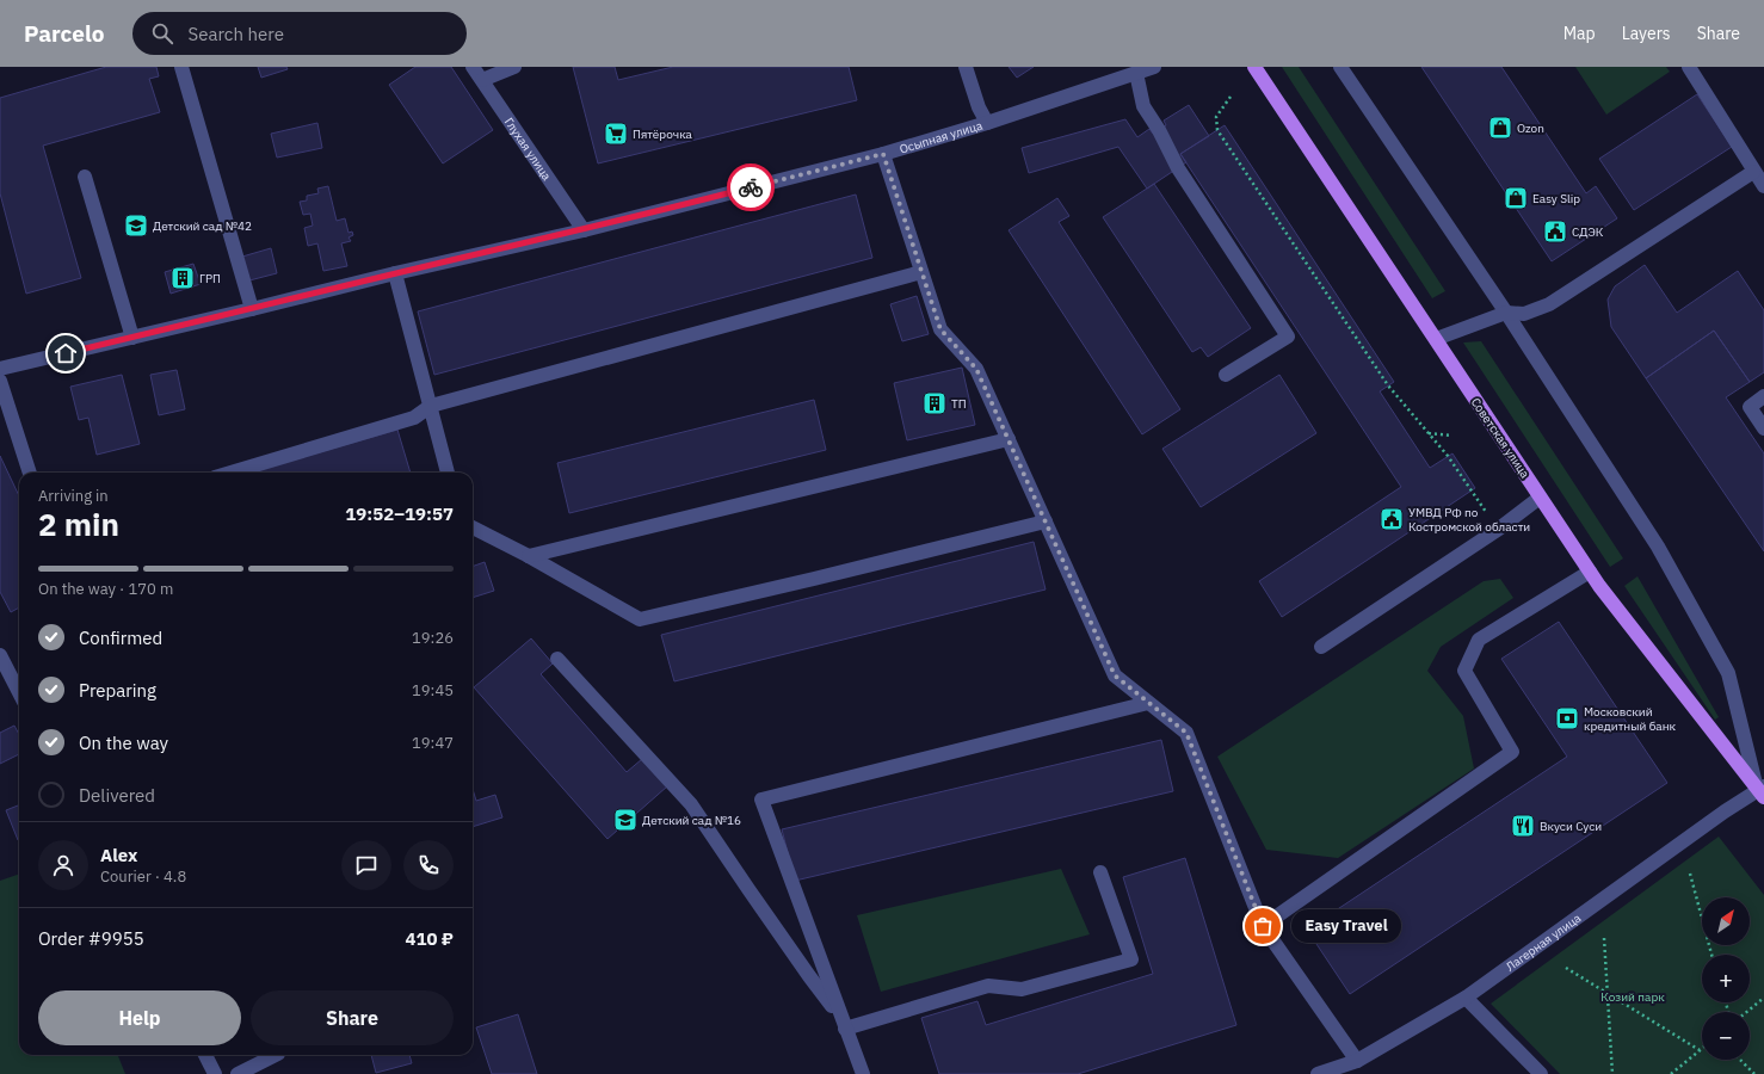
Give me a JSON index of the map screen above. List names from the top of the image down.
{
  "streets": {
    "main road": ["Советская улица"],
    "street": ["Осыпная улица", "Глухая улица", "Лагерная улица"]
  },
  "crossings": [
    ["Осыпная улица", "Глухая улица"],
    ["Советская улица", "Лагерная улица"]
  ],
  "parks": ["Козий парк"],
  "places": {
    "shop": ["Ozon", "Easy Slip"],
    "supermarket": ["Пятёрочка"],
    "school or university": ["Детский сад №42", "Детский сад №16"],
    "public building": ["СДЭК", "УМВД РФ по Костромской области"],
    "building": ["ГРП", "ТП"],
    "bank": ["Московский кредитный банк"],
    "restaurant": ["Вкуси Суси"],
    "other": ["Easy Travel"]
  },
  "north": "top right",
  "page": {
    "header": "Parcelo",
    "search": "Search here",
    "nav": ["Map", "Layers", "Share"],
    "heading": ["2 min", "Arriving in", "19:52–19:57"],
    "panel": [
      "Alex",
      "Courier · 4.8",
      "Order #9955",
      "410 ₽"
    ],
    "bar": "On the way · 170 m",
    "list": [
      ["Confirmed", "19:26"],
      ["Preparing", "19:45"],
      ["On the way", "19:47"],
      "Delivered"
    ],
    "map_buttons": ["+", "−"],
    "bubble": "Easy Travel",
    "buttons": ["Help", "Share"]
  }
}
